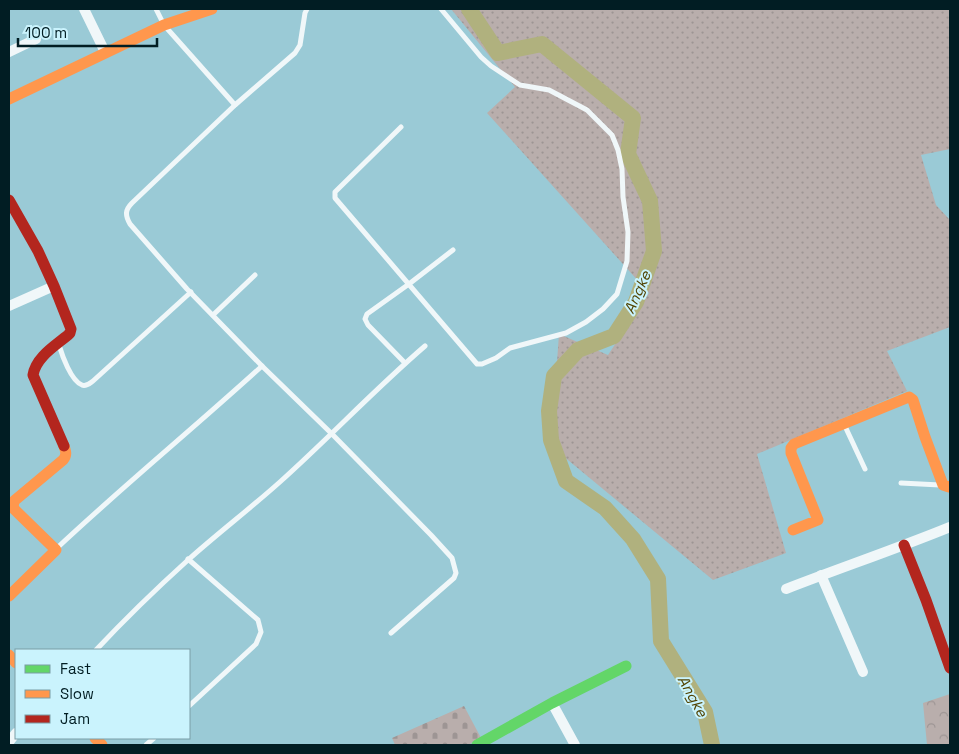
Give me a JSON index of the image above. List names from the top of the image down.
{
  "water": ["Angke"],
  "legend": ["Fast", "Slow", "Jam"],
  "scale_bar": "100 m"
}
